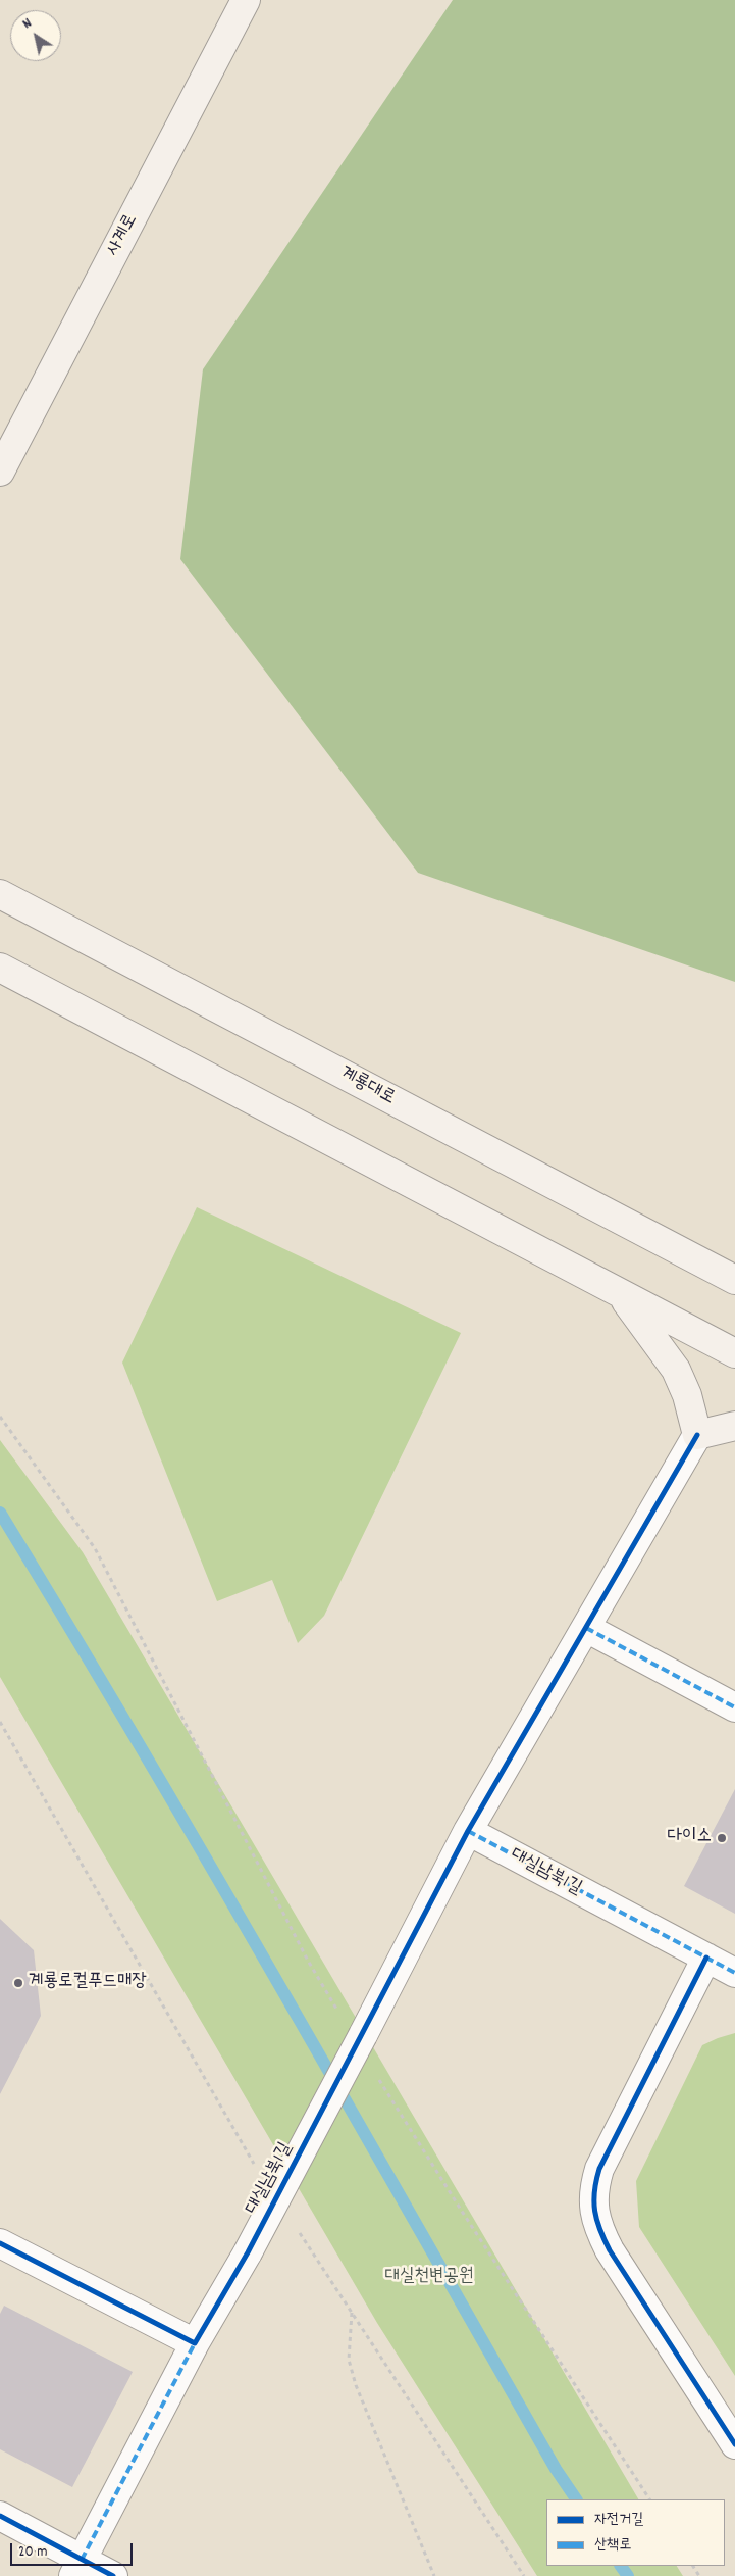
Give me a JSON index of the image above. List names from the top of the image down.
{
  "streets": {
    "main road": ["사계로", "계룡대로"],
    "street": ["대실남북1길"]
  },
  "parks": ["대실천변공원"],
  "places": ["다이소", "계룡로컬푸드매장"],
  "legend": ["자전거길", "산책로"],
  "scale_bar": "20 m",
  "north": "top left"
}
